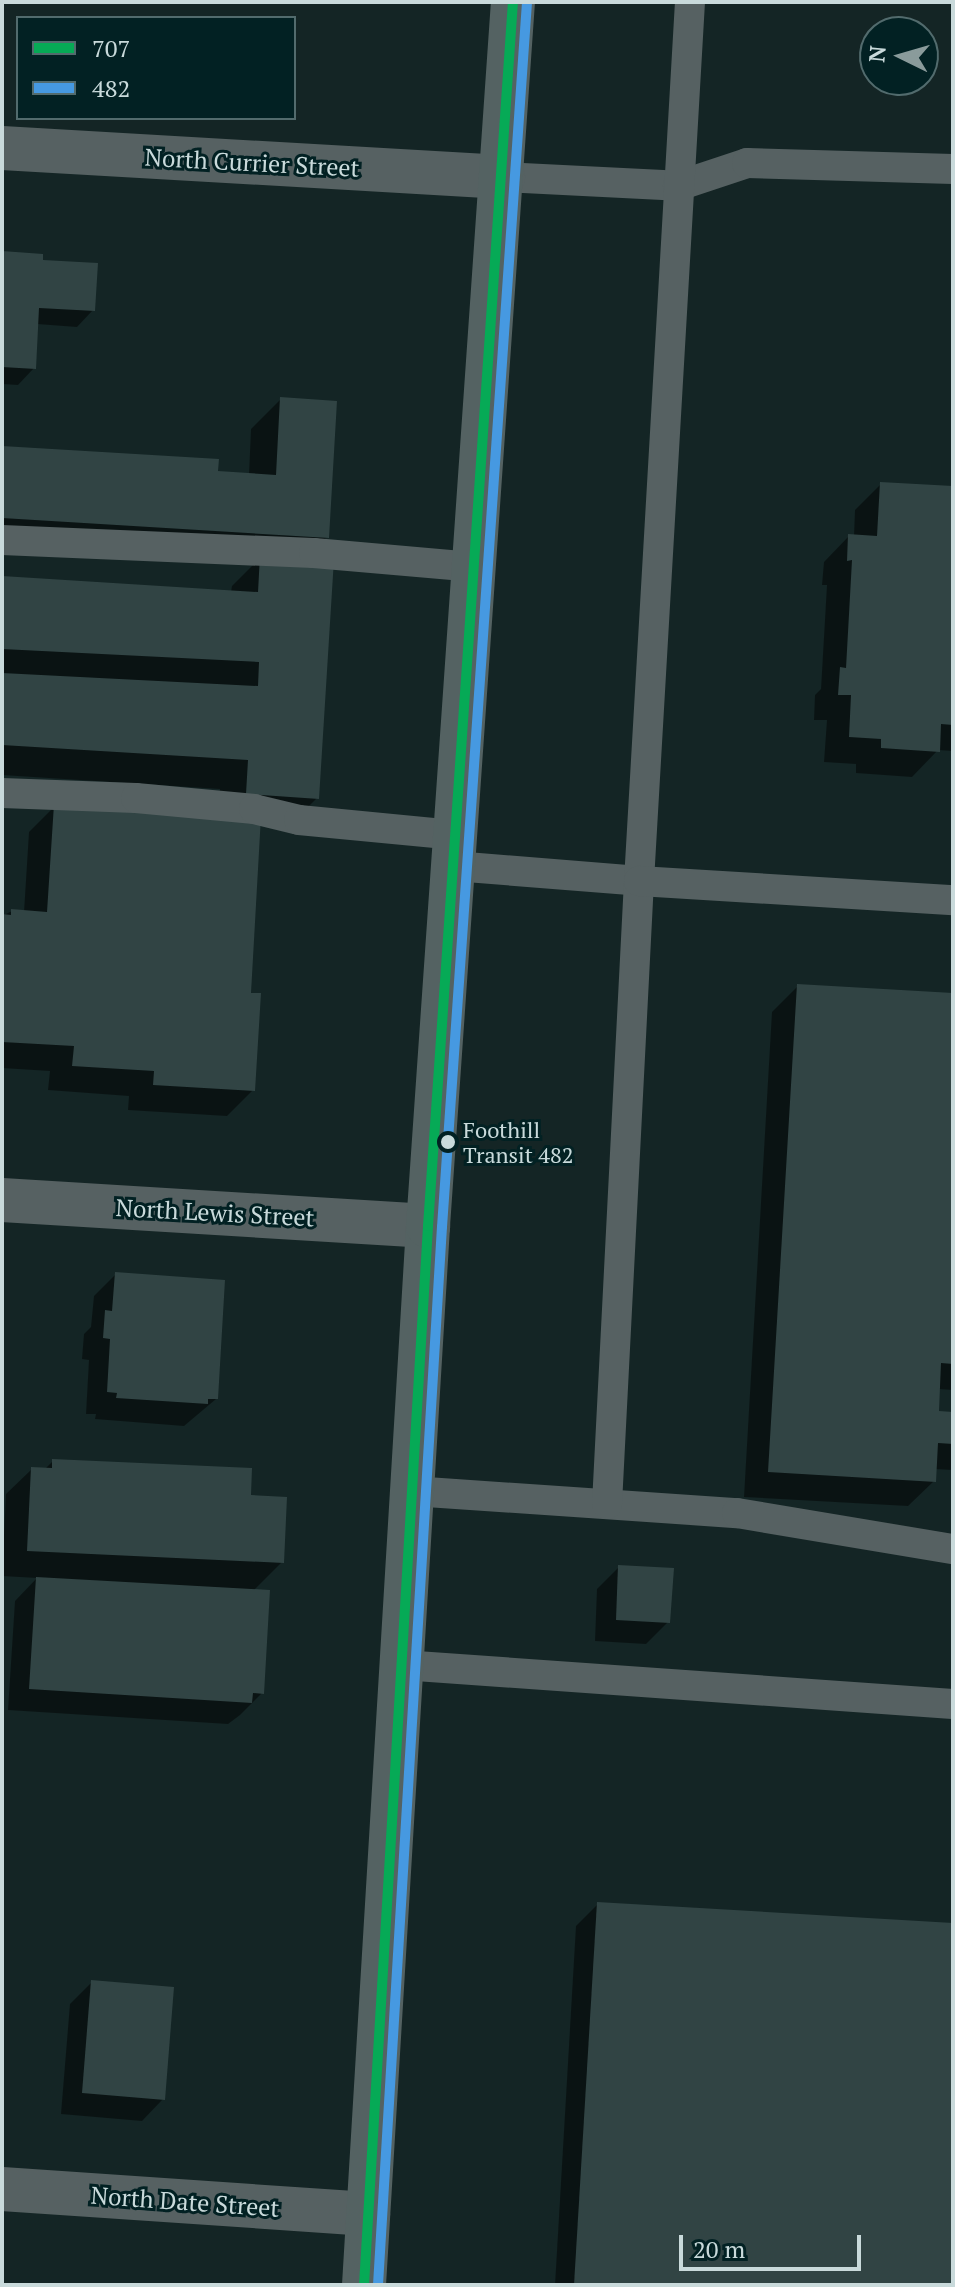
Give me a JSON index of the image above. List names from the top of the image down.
{
  "streets": {
    "street": ["North Currier Street", "North Lewis Street", "North Date Street"]
  },
  "places": ["Foothill Transit 482"],
  "lines": ["transit line 707", "transit line 482"],
  "legend": ["707", "482"],
  "scale_bar": "20 m",
  "north": "left"
}
